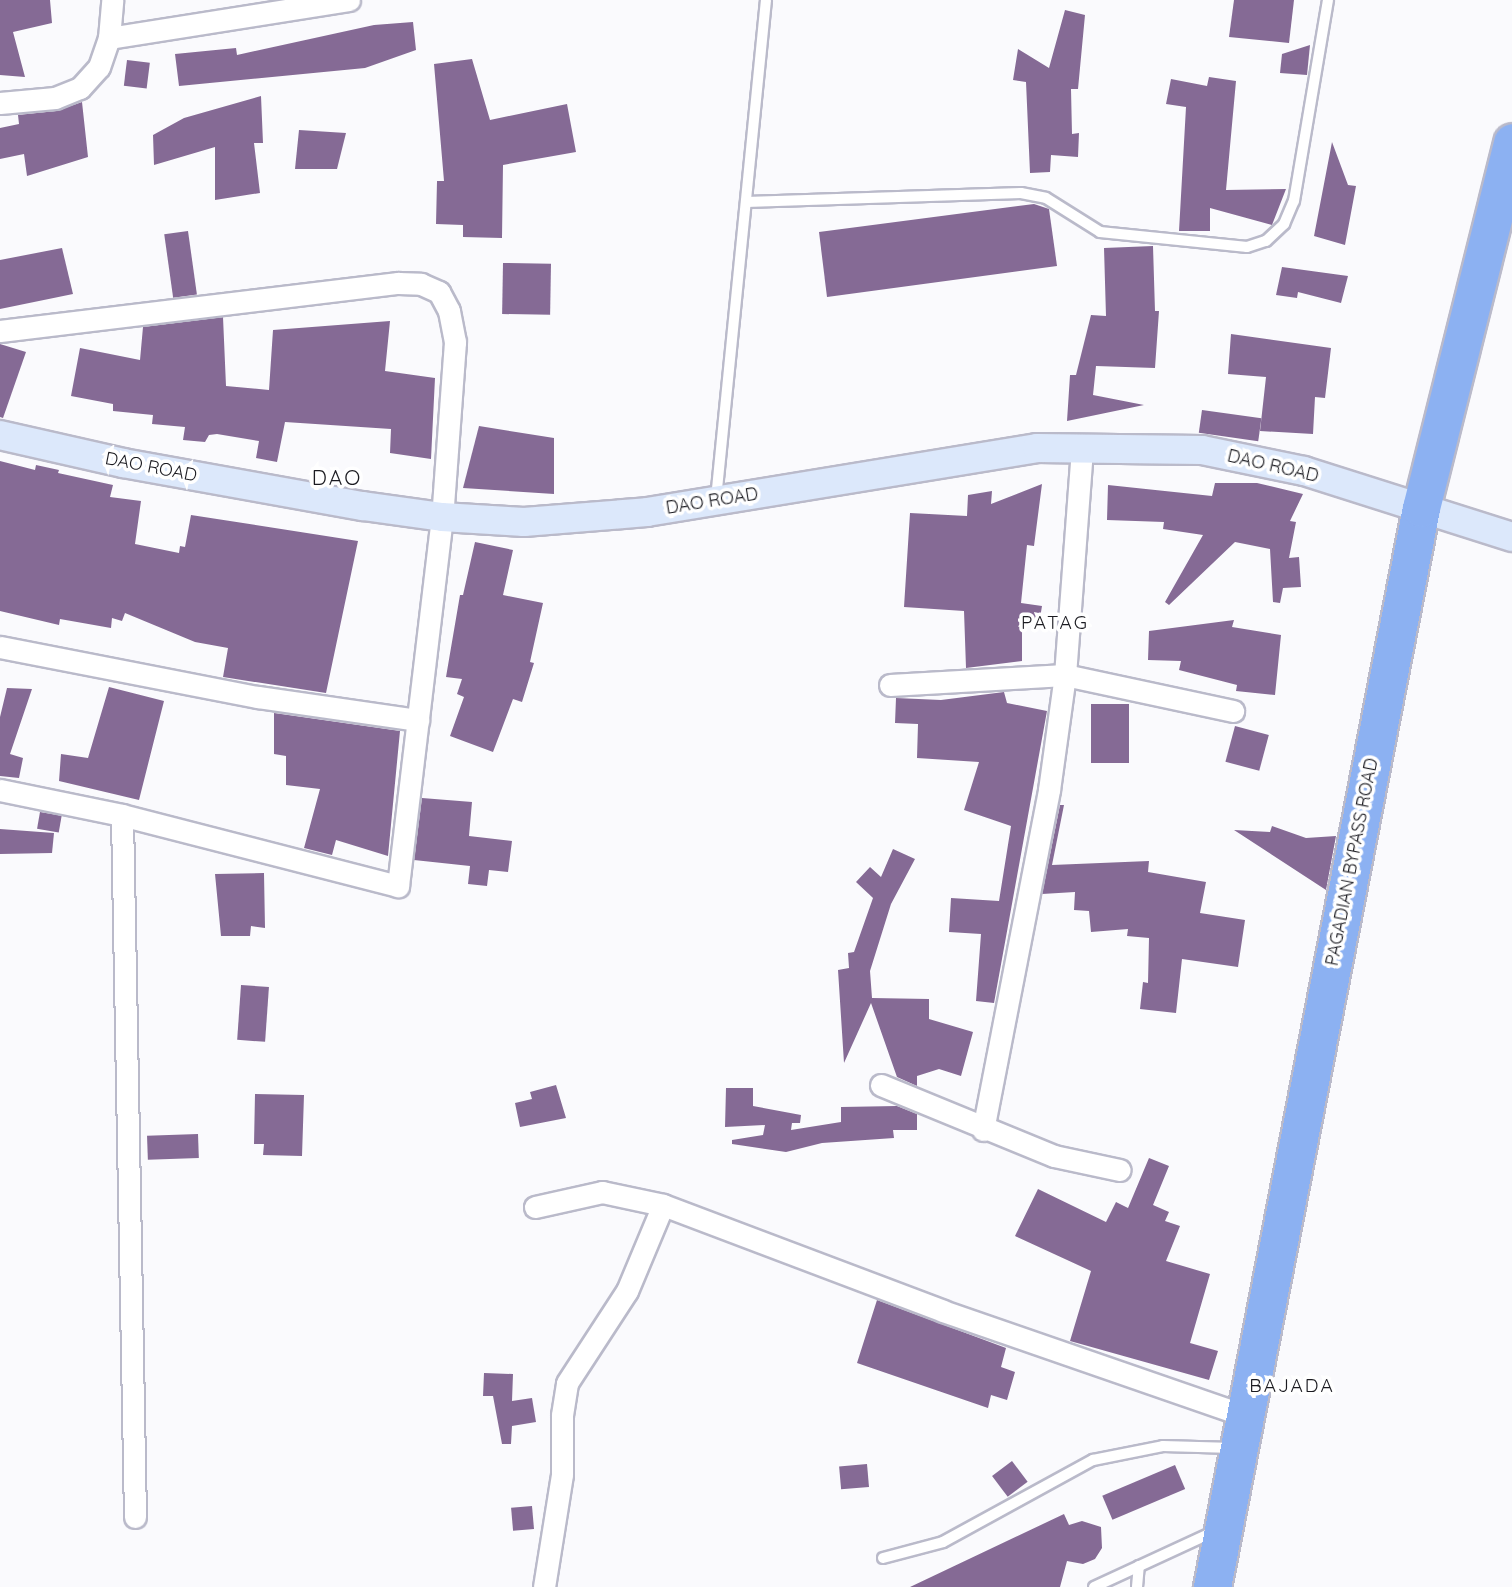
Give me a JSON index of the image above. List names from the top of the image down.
{
  "streets": {
    "highway": ["PAGADIAN BYPASS ROAD"],
    "street": ["DAO ROAD"]
  },
  "crossings": [
    ["DAO ROAD", "PAGADIAN BYPASS ROAD"]
  ],
  "districts": ["DAO", "PATAG", "BAJADA"]
}
